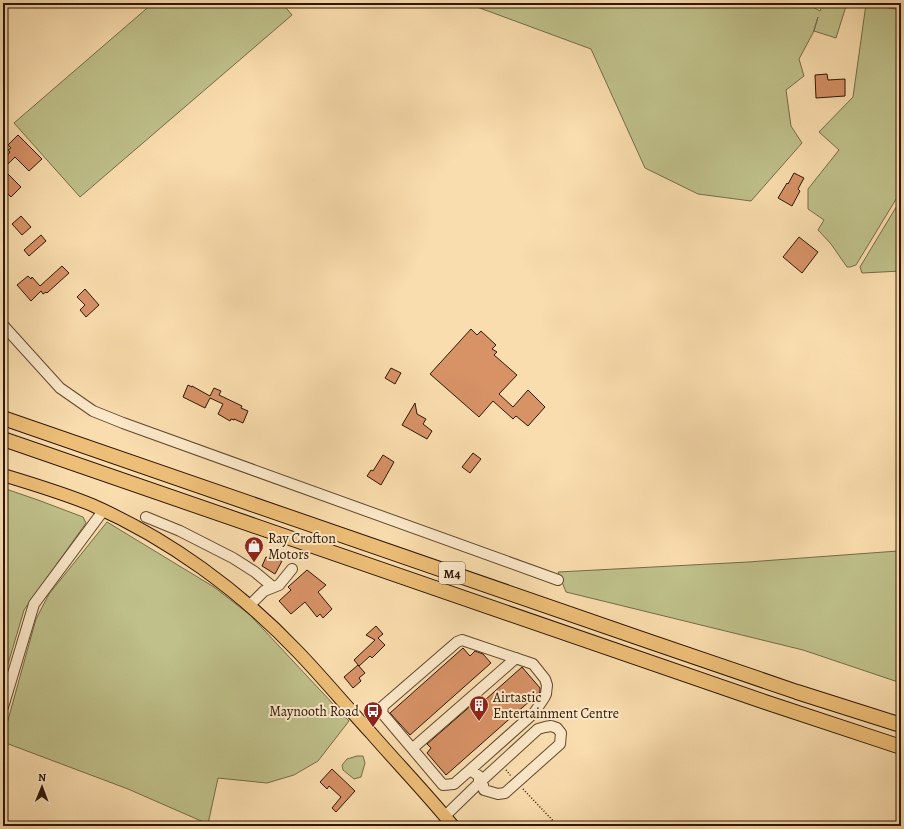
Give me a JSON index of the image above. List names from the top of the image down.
{
  "streets": {
    "highway": ["M4"]
  },
  "places": {
    "shop": ["Ray Crofton Motors"],
    "building": ["Airtastic Entertainment Centre"],
    "bus stop": ["Maynooth Road"]
  },
  "north": "top"
}
